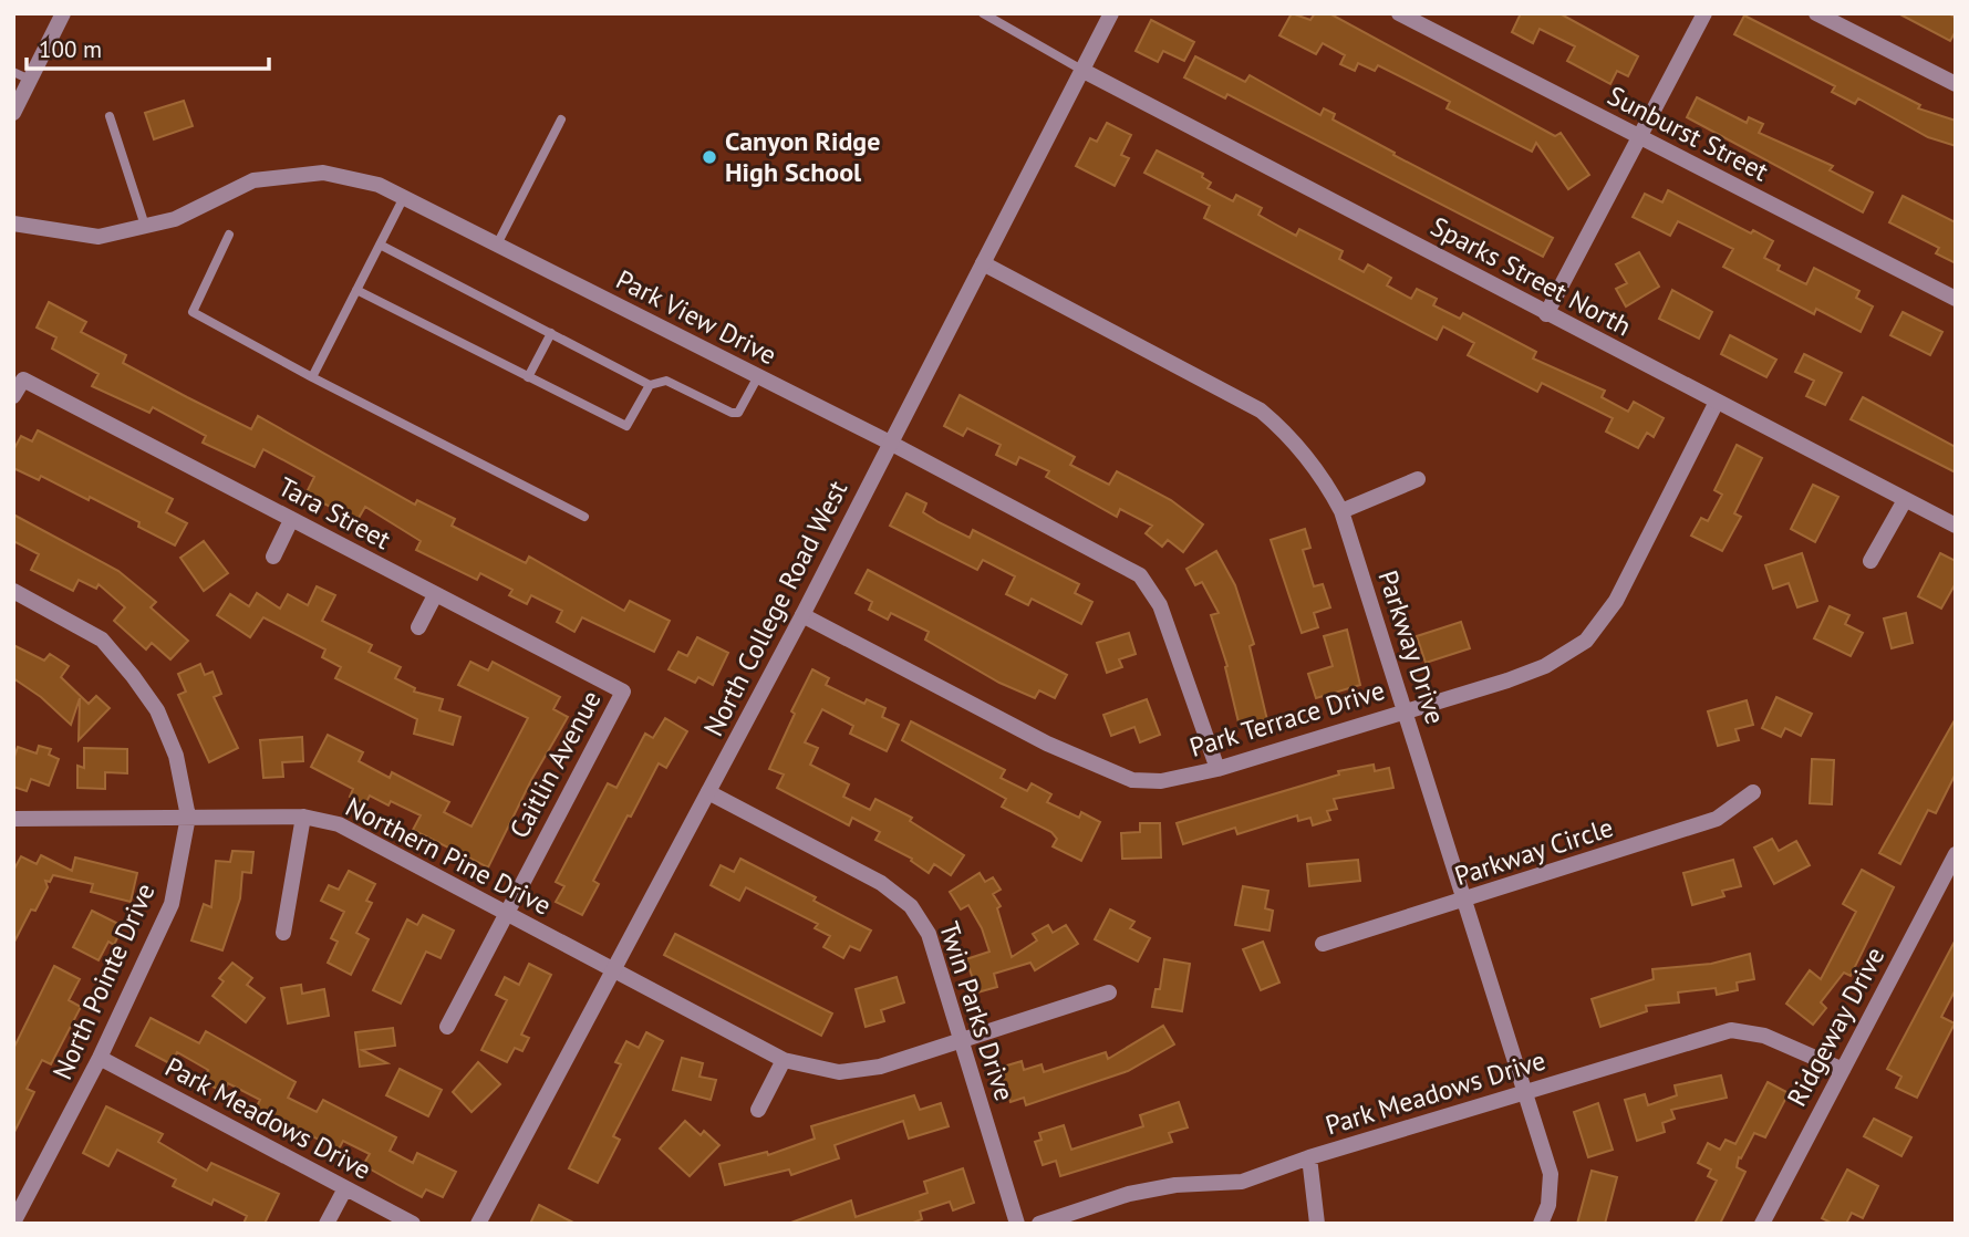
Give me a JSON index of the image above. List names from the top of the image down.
{
  "streets": {
    "street": [
      "Sunburst Street",
      "Sparks Street North",
      "Park View Drive",
      "Tara Street",
      "North College Road West",
      "Parkway Drive",
      "Park Terrace Drive",
      "Caitlin Avenue",
      "Parkway Circle",
      "Northern Pine Drive",
      "North Pointe Drive",
      "Twin Parks Drive",
      "Ridgeway Drive",
      "Park Meadows Drive"
    ]
  },
  "crossings": [
    ["Sparks Street North", "North College Road West"],
    ["Sparks Street North", "Park Terrace Drive"],
    ["Park View Drive", "North College Road West"],
    ["Park View Drive", "Park Terrace Drive"],
    ["Tara Street", "Caitlin Avenue"],
    ["North College Road West", "Parkway Drive"],
    ["North College Road West", "Park Terrace Drive"],
    ["North College Road West", "Northern Pine Drive"],
    ["North College Road West", "Twin Parks Drive"],
    ["Parkway Drive", "Park Terrace Drive"],
    ["Parkway Drive", "Parkway Circle"],
    ["Parkway Drive", "Park Meadows Drive"],
    ["Caitlin Avenue", "Northern Pine Drive"],
    ["Northern Pine Drive", "North Pointe Drive"],
    ["Northern Pine Drive", "Twin Parks Drive"],
    ["North Pointe Drive", "Park Meadows Drive"],
    ["Ridgeway Drive", "Park Meadows Drive"]
  ],
  "places": ["Canyon Ridge High School"],
  "scale_bar": "100 m"
}
